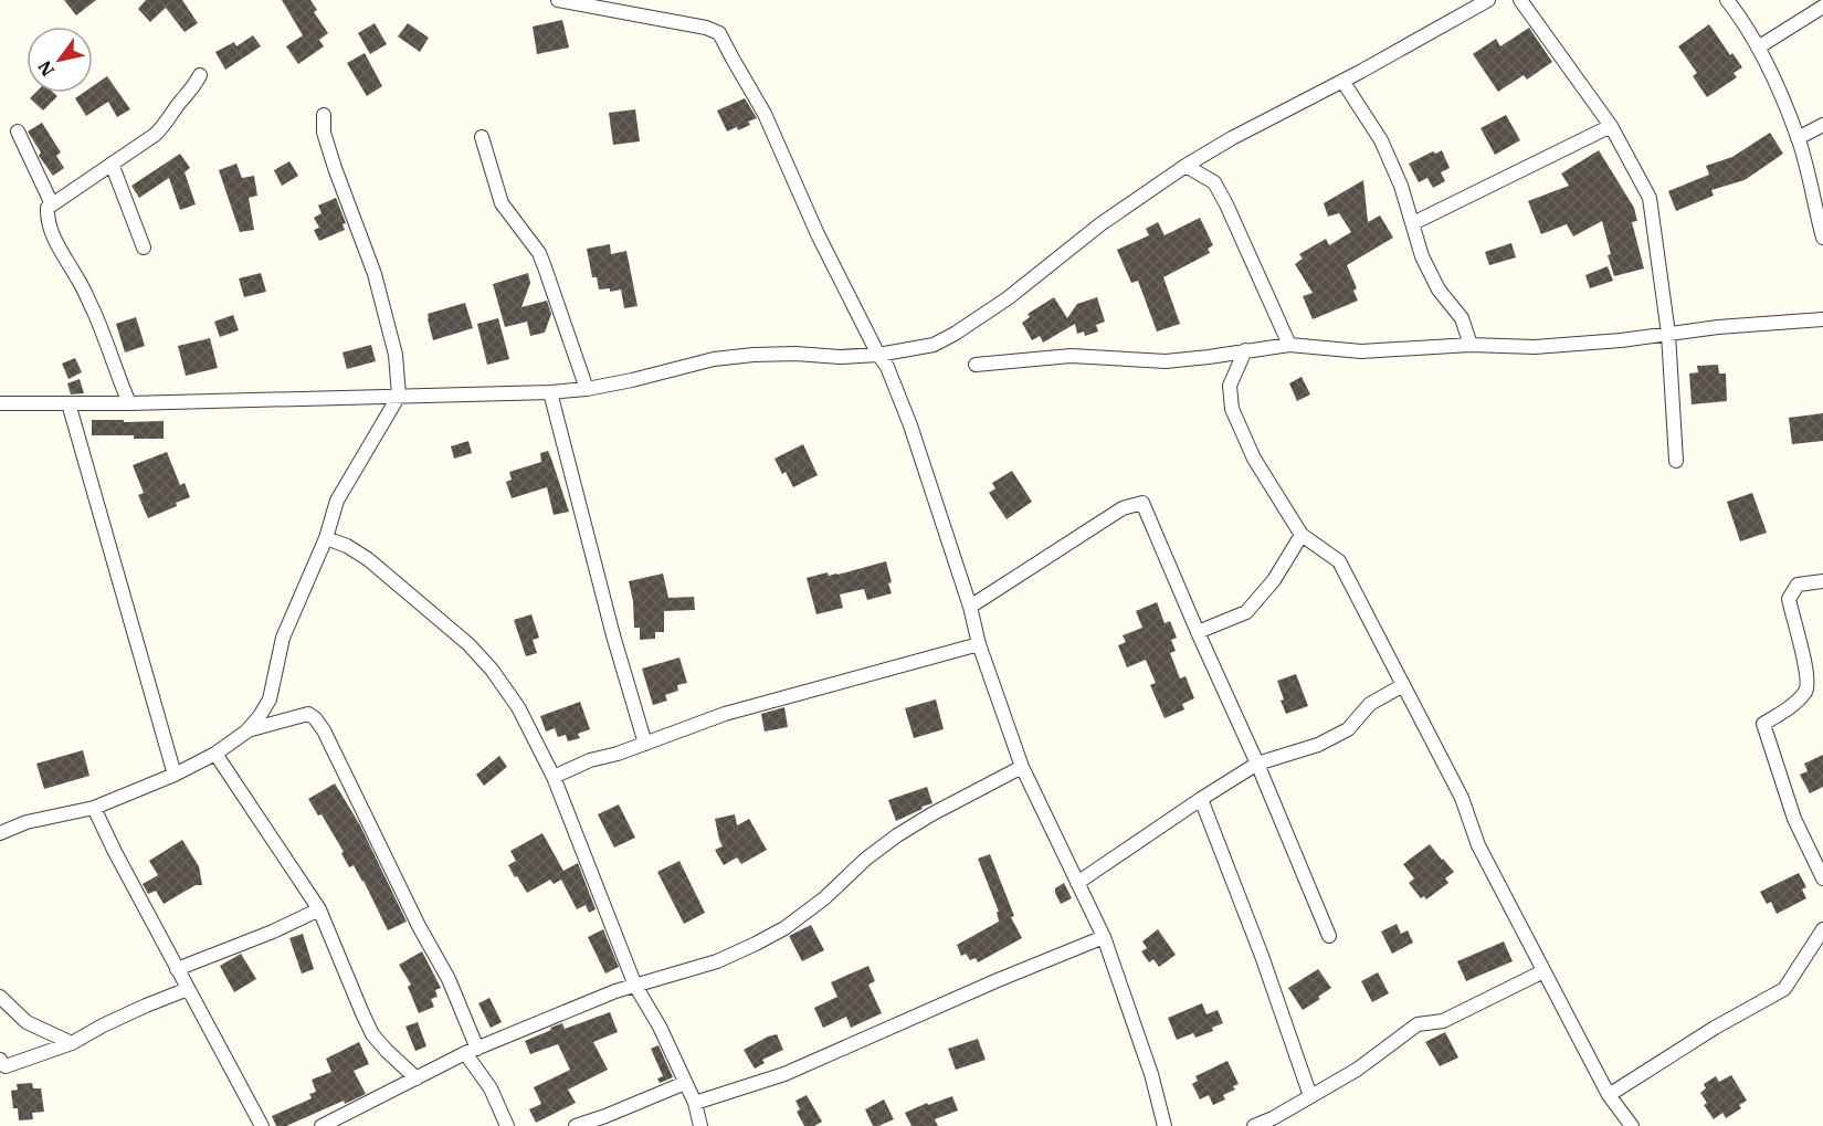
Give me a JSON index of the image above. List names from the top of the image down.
{
  "north": "bottom left"
}
